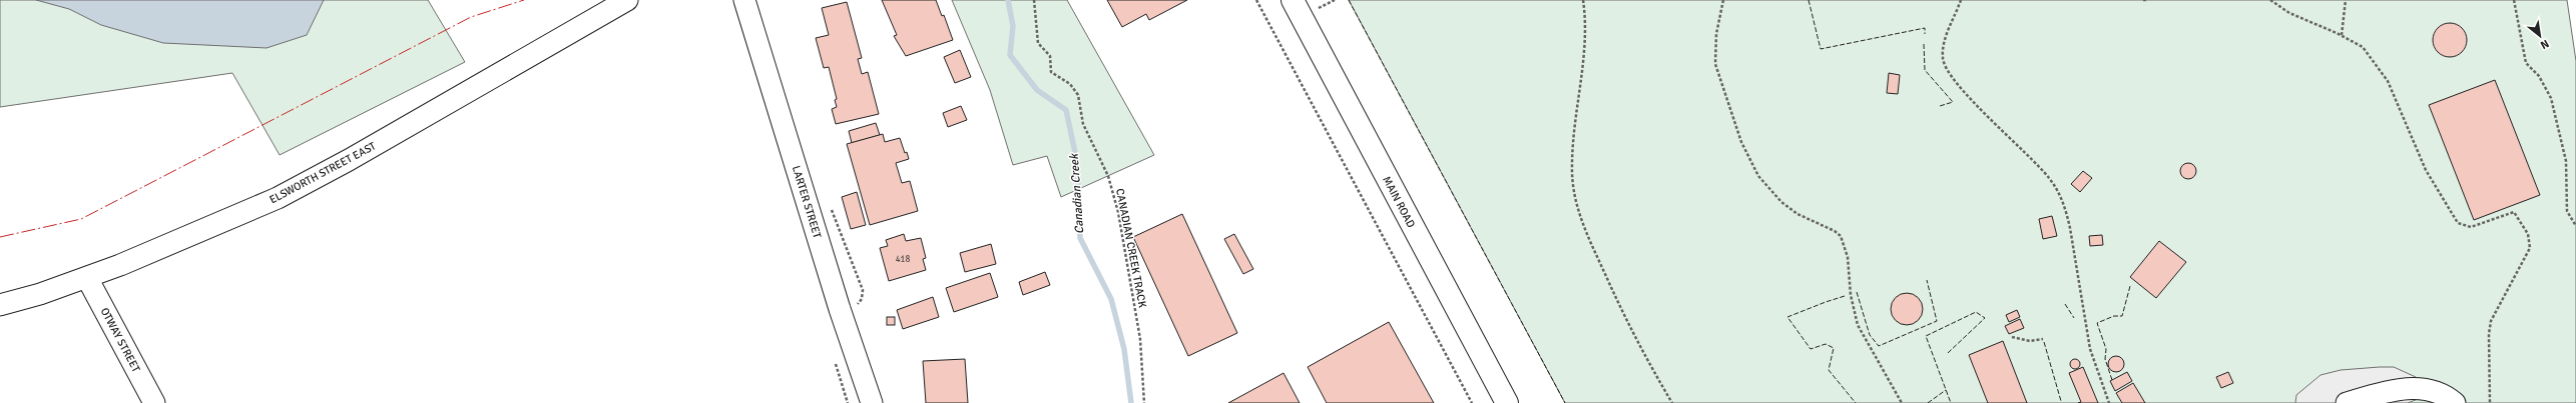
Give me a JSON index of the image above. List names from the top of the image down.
{
  "streets": {
    "main road": ["MAIN ROAD"],
    "street": ["ELSWORTH STREET EAST", "LARTER STREET", "OTWAY STREET"],
    "path": ["CANADIAN CREEK TRACK"]
  },
  "crossings": [
    ["ELSWORTH STREET EAST", "OTWAY STREET"]
  ],
  "water": ["Canadian Creek"],
  "house_numbers": ["418"],
  "north": "bottom right"
}
